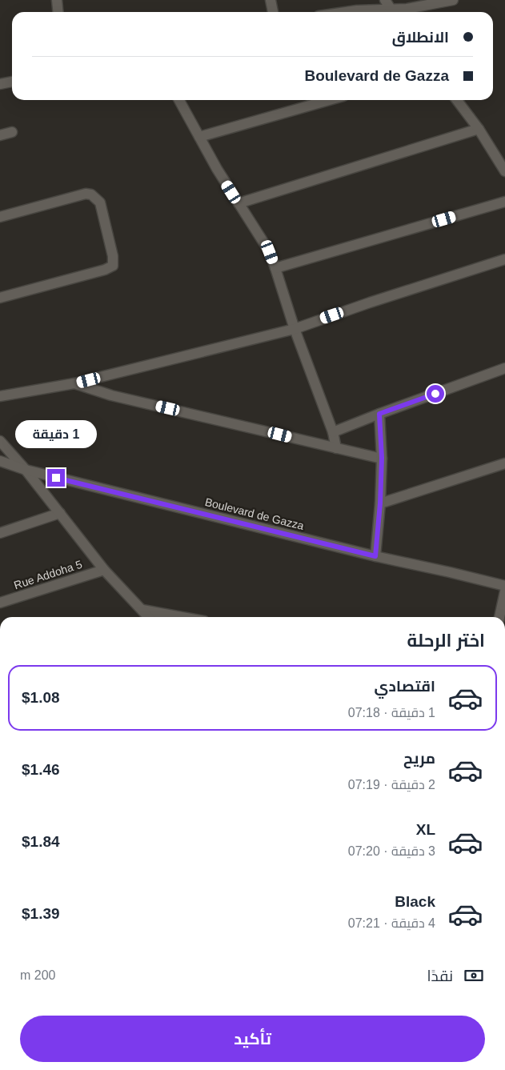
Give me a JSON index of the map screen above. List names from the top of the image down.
{
  "streets": {
    "street": ["Boulevard de Gazza", "Rue Addoha 5"]
  },
  "page": {
    "banner": ["الانطلاق", "Boulevard de Gazza"],
    "bubble": "1 دقيقة",
    "heading": "اختر الرحلة",
    "list": [
      {
        "name": "اقتصادي",
        "note": "1 دقيقة · 07:18",
        "value": "$1.08"
      },
      {
        "name": "مريح",
        "note": "2 دقيقة · 07:19",
        "value": "$1.46"
      },
      {
        "name": "XL",
        "note": "3 دقيقة · 07:20",
        "value": "$1.84"
      },
      {
        "name": "Black",
        "note": "4 دقيقة · 07:21",
        "value": "$1.39"
      }
    ],
    "pay": ["نقدًا", "200 m"],
    "buttons": "تأكيد"
  }
}
